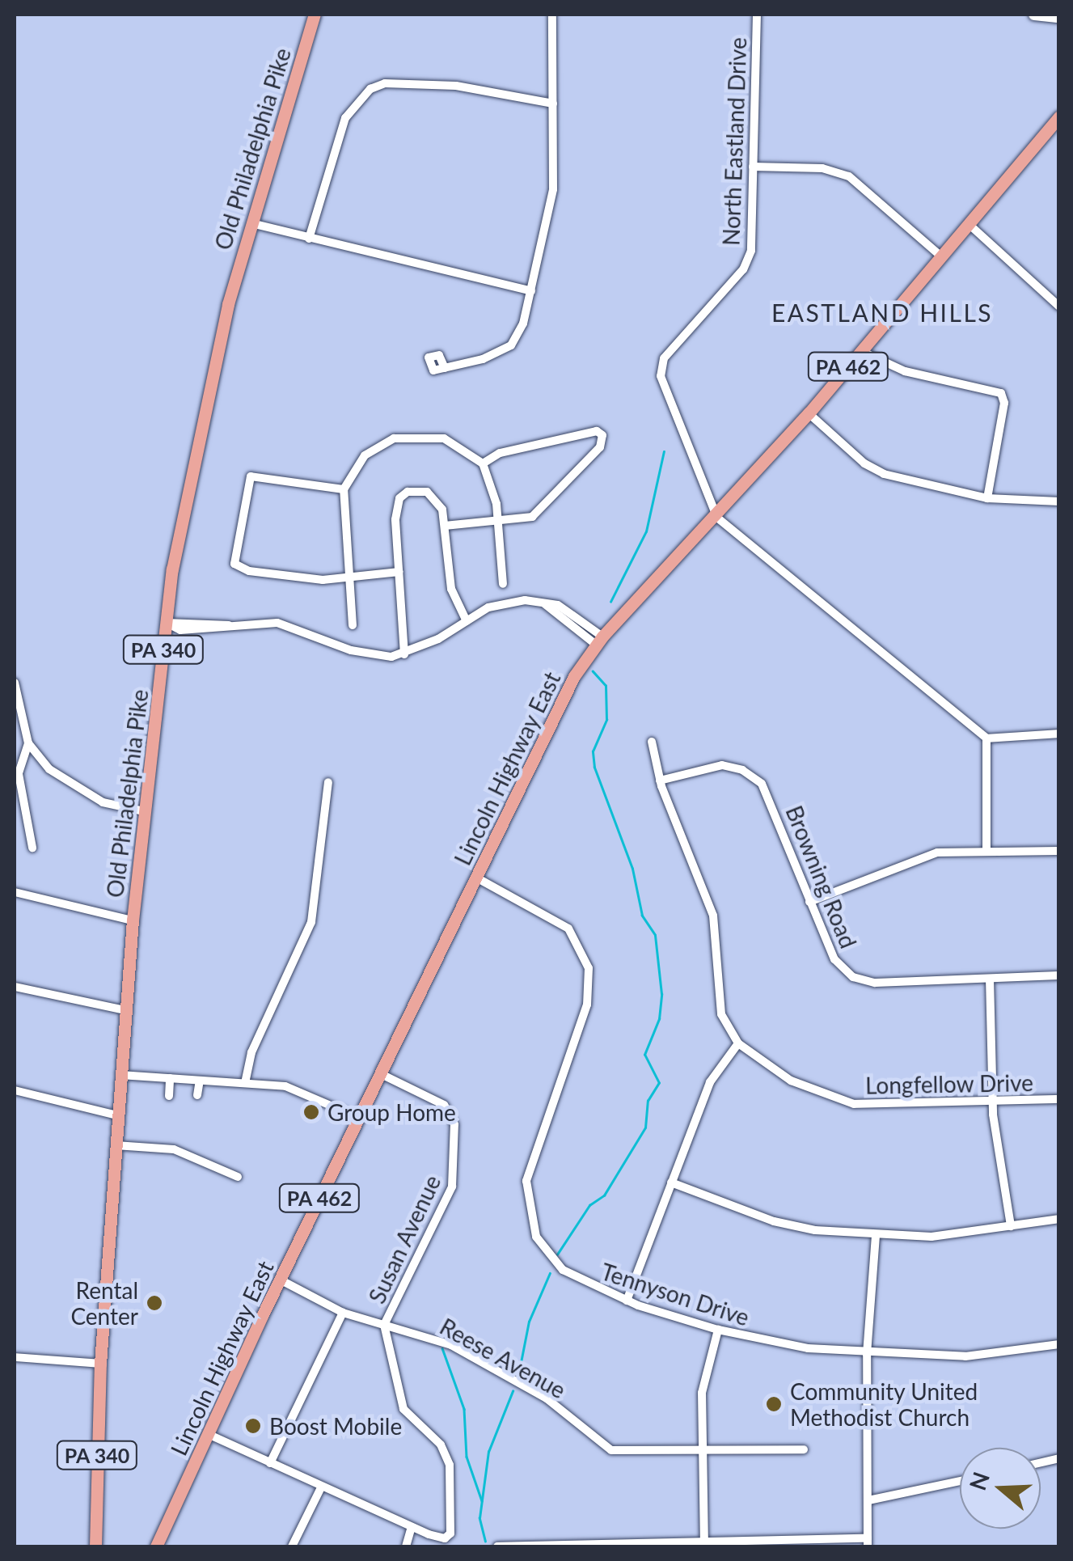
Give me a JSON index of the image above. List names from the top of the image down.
{
  "streets": {
    "main road": [
      "Old Philadelphia Pike",
      "PA 462",
      "PA 340",
      "Lincoln Highway East"
    ],
    "street": [
      "North Eastland Drive",
      "Browning Road",
      "Longfellow Drive",
      "Susan Avenue",
      "Tennyson Drive",
      "Reese Avenue"
    ]
  },
  "crossings": [
    ["North Eastland Drive", "Lincoln Highway East"],
    ["Lincoln Highway East", "Susan Avenue"],
    ["Lincoln Highway East", "Tennyson Drive"],
    ["Lincoln Highway East", "Reese Avenue"],
    ["Browning Road", "Longfellow Drive"],
    ["Susan Avenue", "Reese Avenue"]
  ],
  "districts": ["EASTLAND HILLS"],
  "places": [
    "Group Home",
    "Rental Center",
    "Community United Methodist Church",
    "Boost Mobile"
  ],
  "north": "left"
}
